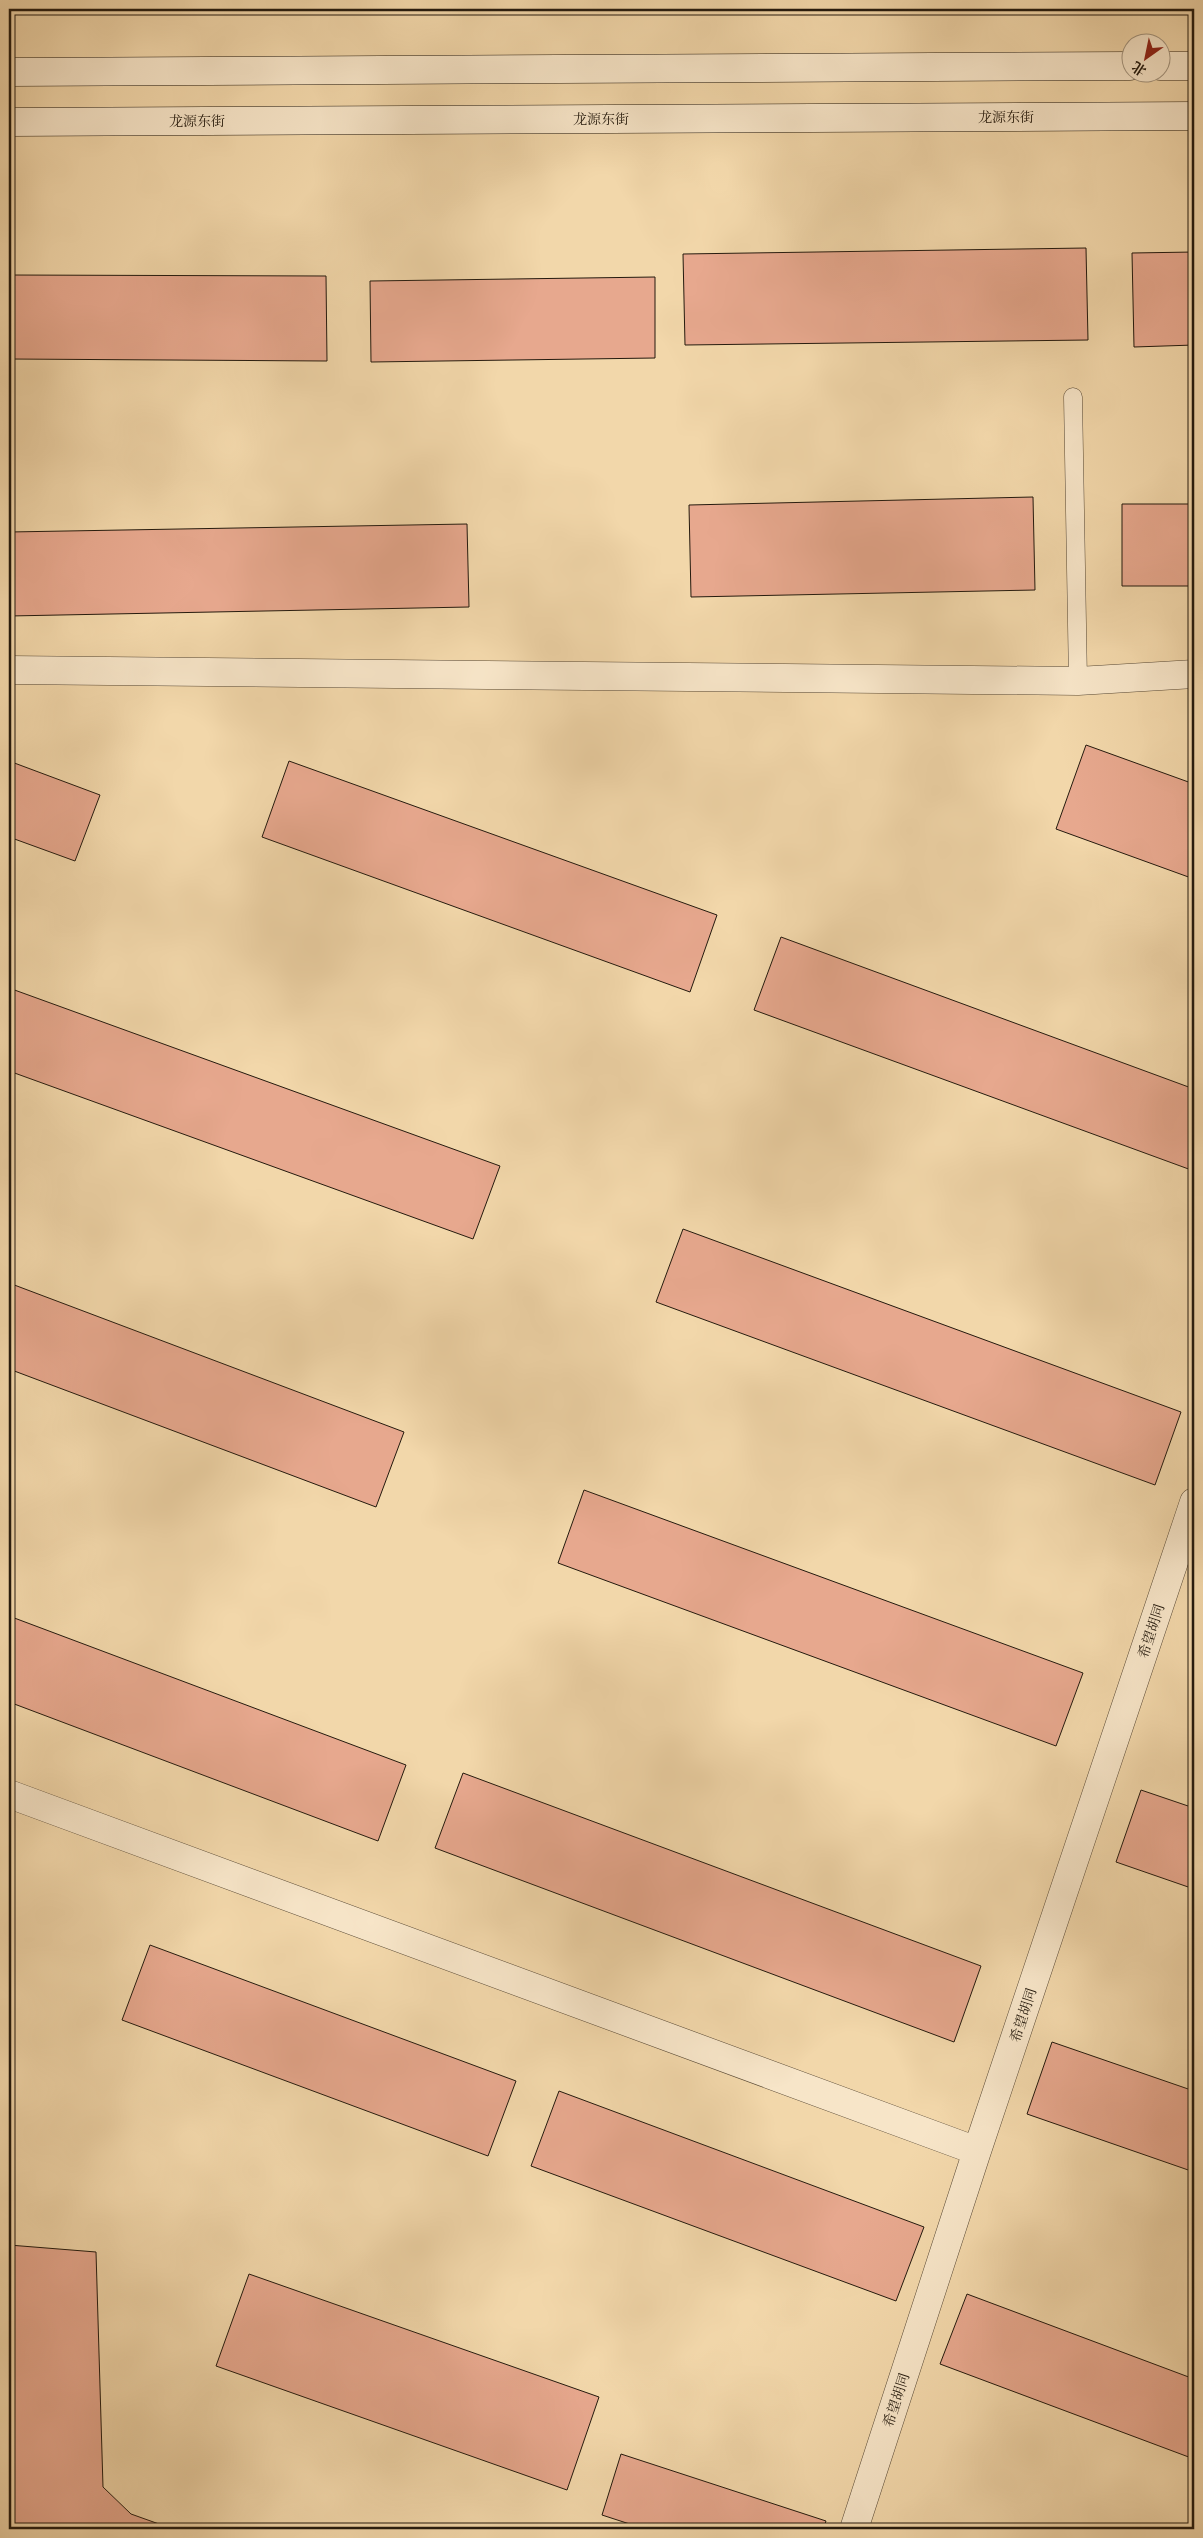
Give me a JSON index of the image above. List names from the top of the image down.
{
  "streets": {
    "street": ["龙源东街", "希望胡同"]
  },
  "north": "bottom left"
}
